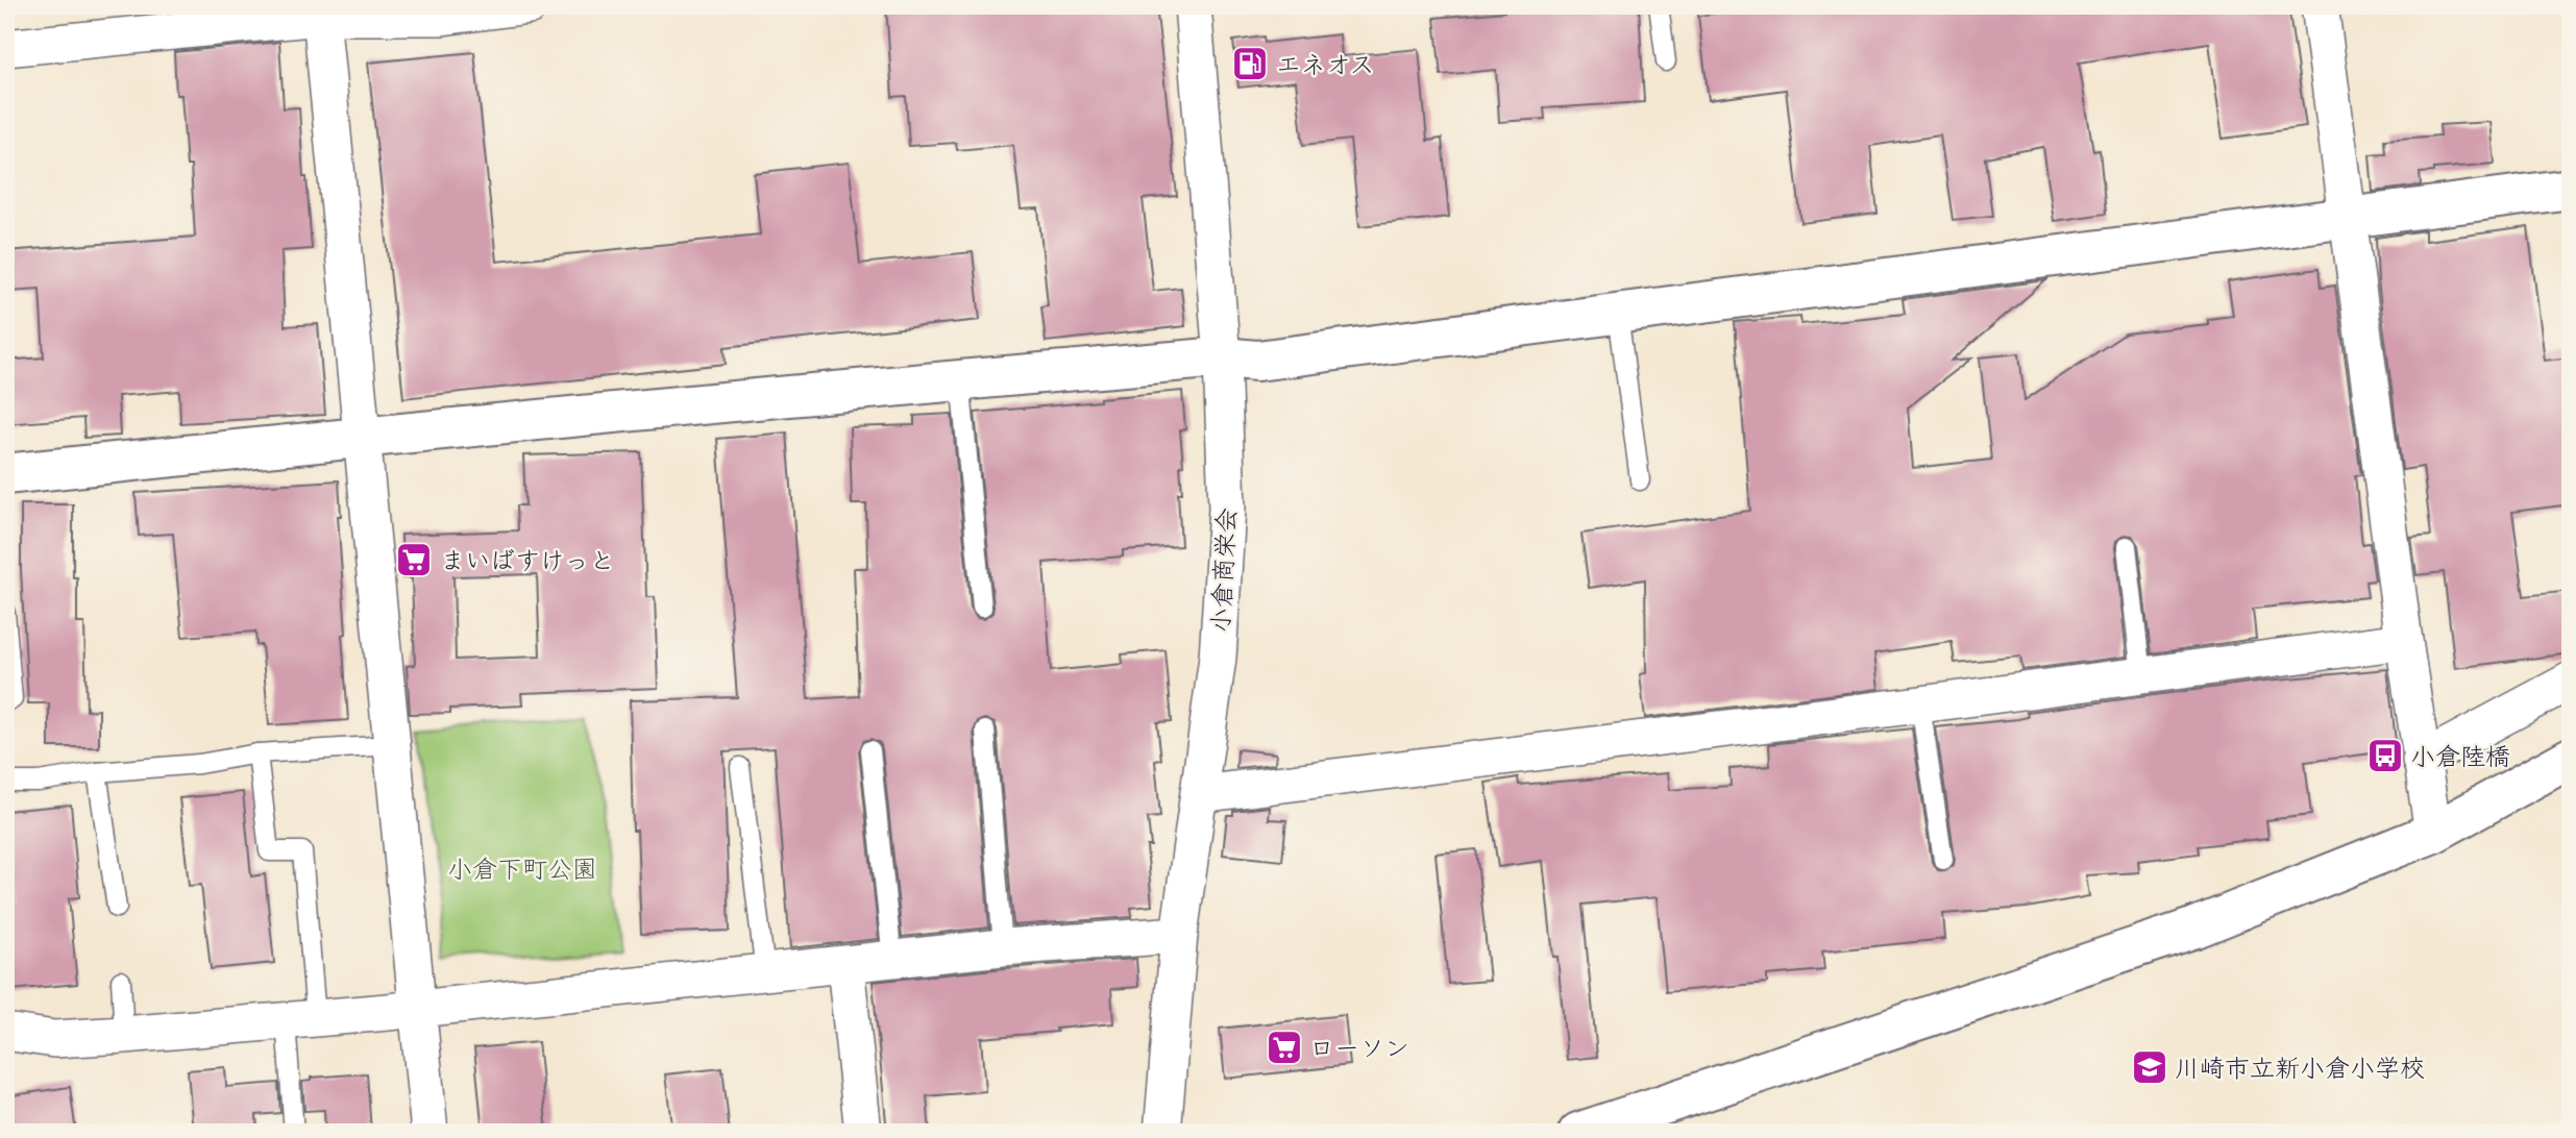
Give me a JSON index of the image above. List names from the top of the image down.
{
  "streets": {
    "street": ["小倉商栄会"]
  },
  "parks": ["小倉下町公園"],
  "places": {
    "fuel station": ["エネオス"],
    "supermarket": ["まいばすけっと", "ローソン"],
    "bus stop": ["小倉陸橋"],
    "school or university": ["川崎市立新小倉小学校"]
  }
}
